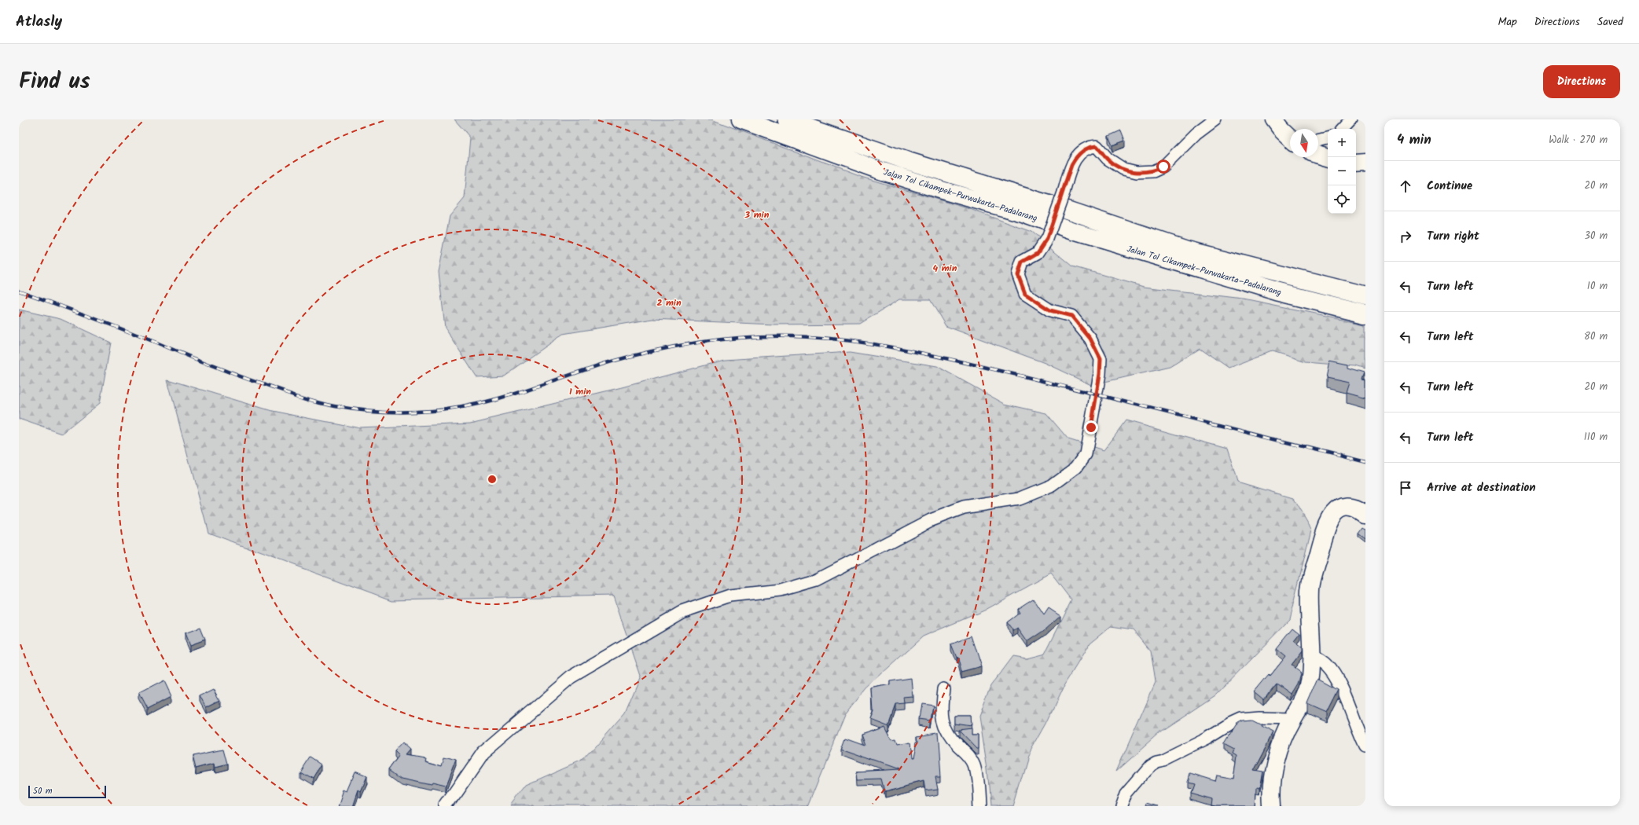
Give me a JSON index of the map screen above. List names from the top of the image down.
{
  "streets": {
    "main road": ["Jalan Tol Cikampek–Purwakarta–Padalarang"]
  },
  "scale_bar": "50 m",
  "north": "bottom",
  "page": {
    "header": "Atlasly",
    "nav": ["Map", "Directions", "Saved"],
    "title": "Find us",
    "buttons": "Directions",
    "heading": ["4 min", "Walk · 270 m"],
    "map_buttons": ["+", "−"],
    "list": [
      ["Continue", "20 m"],
      ["Turn right", "30 m"],
      ["Turn left", "10 m"],
      ["Turn left", "80 m"],
      ["Turn left", "20 m"],
      ["Turn left", "110 m"],
      "Arrive at destination"
    ],
    "scale": "50 m"
  },
  "rings": [
    "3 min",
    "4 min",
    "2 min",
    "1 min"
  ]
}
